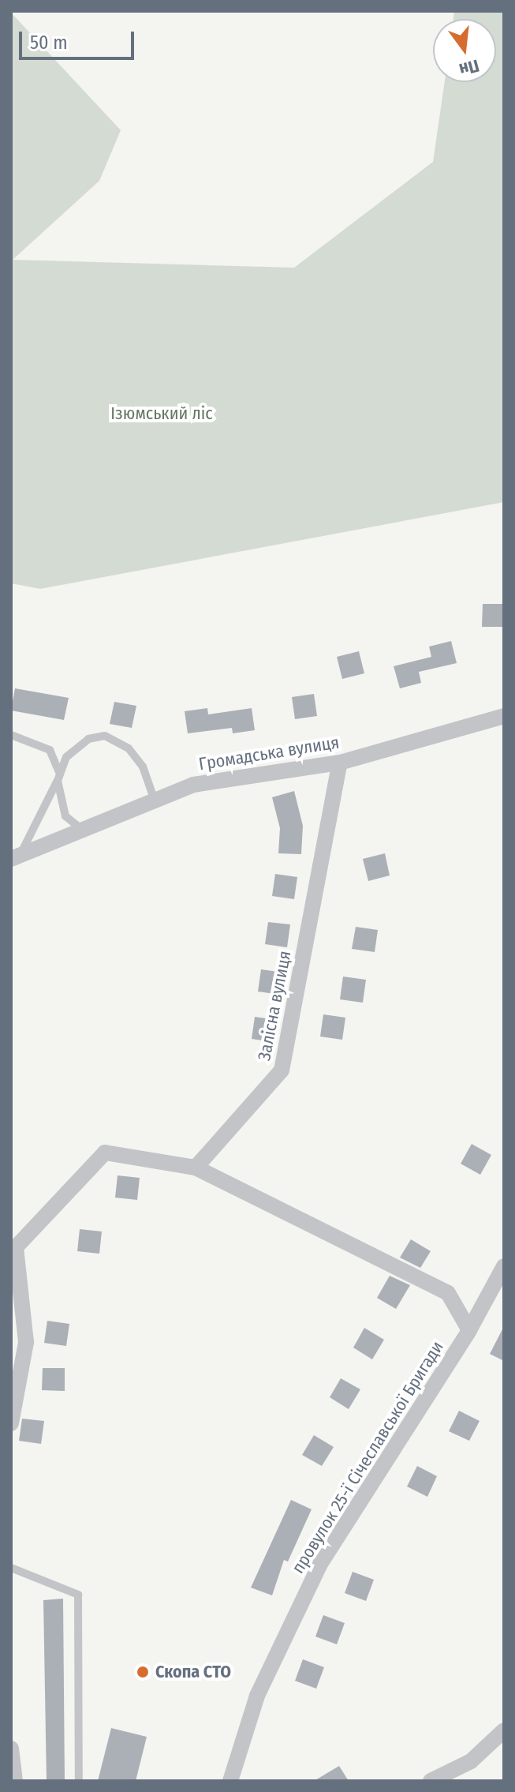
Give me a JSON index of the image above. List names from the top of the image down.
{
  "streets": {
    "street": ["Громадська вулиця", "Залісна вулиця", "провулок 25-ї Січеславської Бригади"]
  },
  "crossings": [
    ["Громадська вулиця", "Залісна вулиця"]
  ],
  "parks": ["Ізюмський ліс"],
  "places": ["Скопа СТО"],
  "scale_bar": "50 m",
  "north": "bottom"
}
